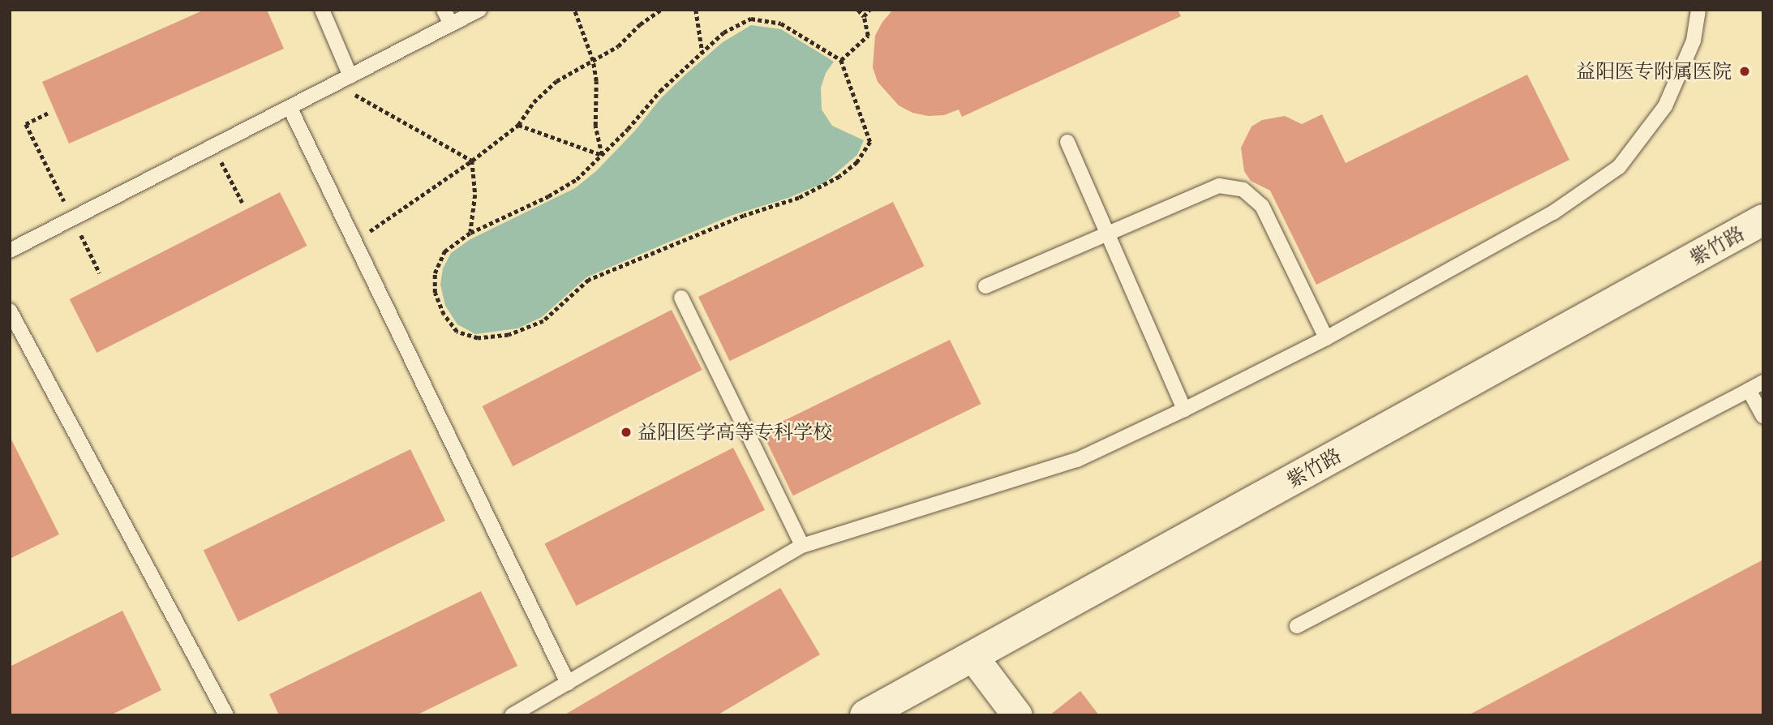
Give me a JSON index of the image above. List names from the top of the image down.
{
  "streets": {
    "street": ["紫竹路"]
  },
  "places": ["益阳医专附属医院", "益阳医学高等专科学校"]
}
